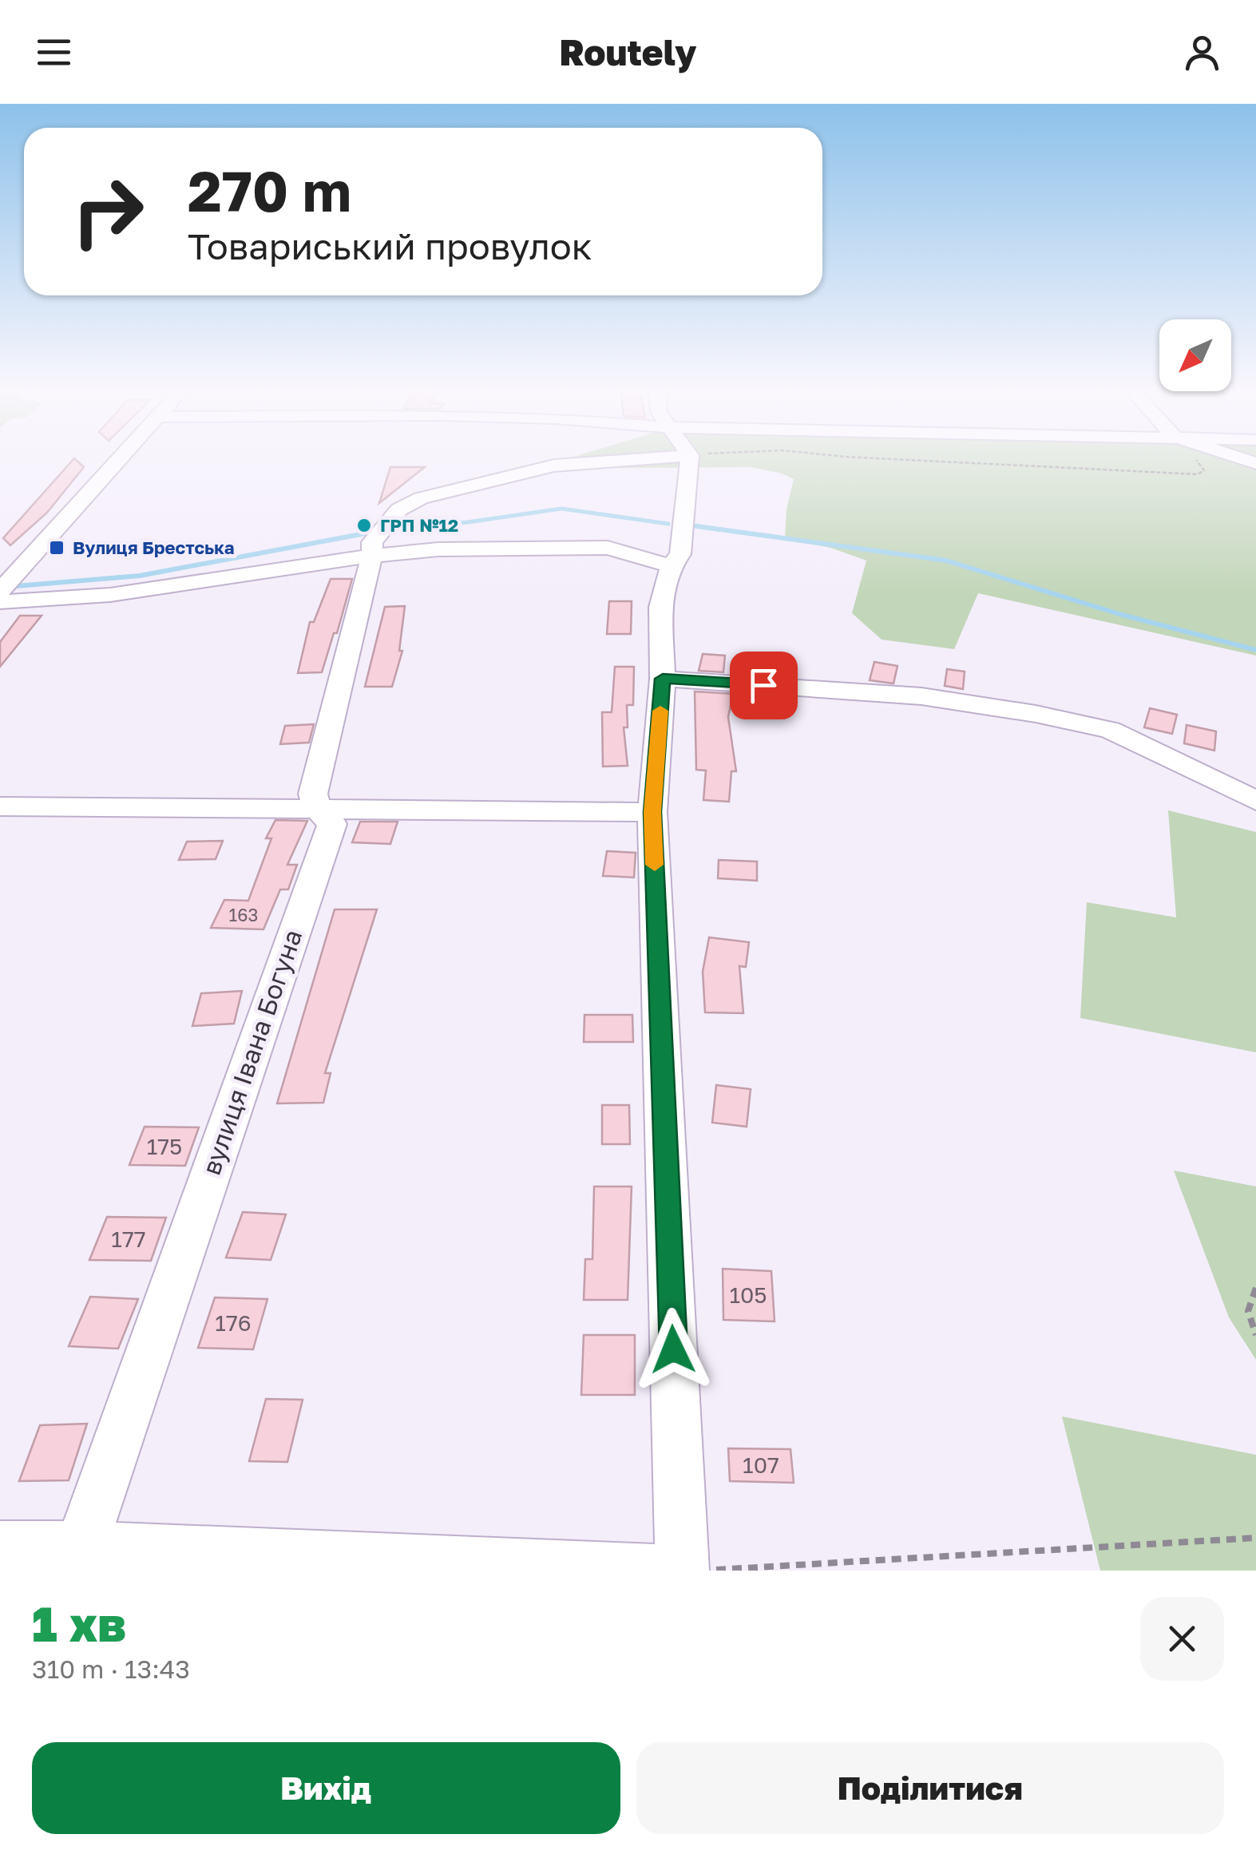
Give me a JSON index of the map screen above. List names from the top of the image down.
{
  "streets": {
    "street": ["вулиця Івана Богуна"]
  },
  "places": {
    "other": ["ГРП №12"],
    "transit": ["Вулиця Брестська"]
  },
  "house_numbers": [
    "163",
    "175",
    "177",
    "105",
    "176",
    "107"
  ],
  "north": "bottom left",
  "page": {
    "header": "Routely",
    "turn": ["270 m", "Товариський провулок"],
    "heading": ["1 хв", "310 m · 13:43"],
    "buttons": ["Вихід", "Поділитися"]
  }
}
